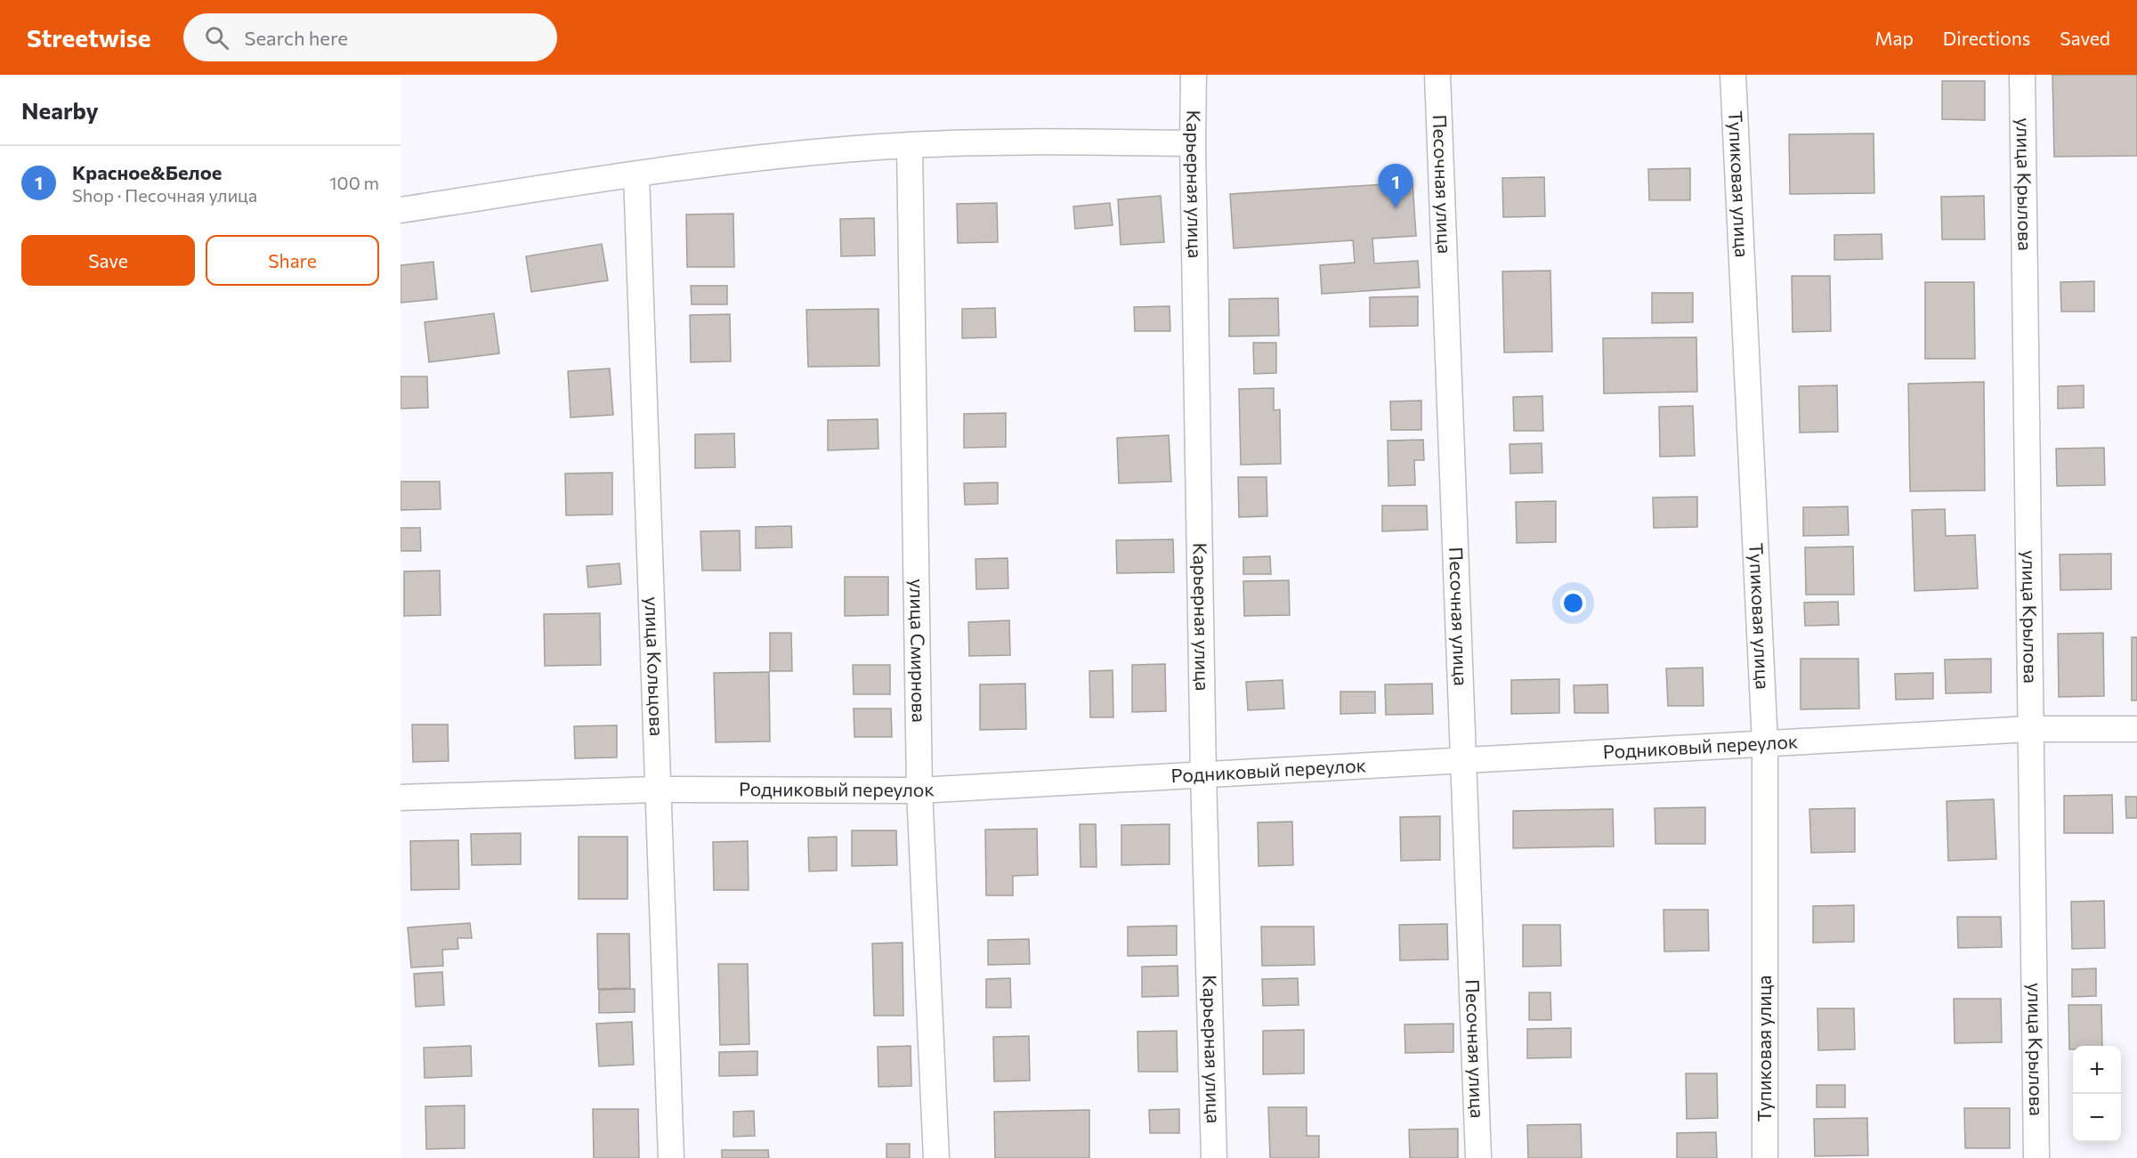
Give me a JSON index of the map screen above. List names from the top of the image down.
{
  "streets": {
    "street": [
      "Карьерная улица",
      "Песочная улица",
      "Тупиковая улица",
      "улица Крылова",
      "улица Смирнова",
      "улица Кольцова",
      "Родниковый переулок"
    ]
  },
  "crossings": [
    ["Карьерная улица", "Родниковый переулок"],
    ["Песочная улица", "Родниковый переулок"],
    ["Тупиковая улица", "Родниковый переулок"],
    ["улица Крылова", "Родниковый переулок"],
    ["улица Смирнова", "Родниковый переулок"],
    ["улица Кольцова", "Родниковый переулок"]
  ],
  "page": {
    "header": "Streetwise",
    "search": "Search here",
    "nav": ["Map", "Directions", "Saved"],
    "heading": "Nearby",
    "list": [
      {
        "mark": "1",
        "name": "Красное&Белое",
        "note": "Shop · Песочная улица",
        "value": "100 m"
      }
    ],
    "pins": "1",
    "buttons": ["Save", "Share"],
    "map_buttons": ["+", "−"]
  }
}
